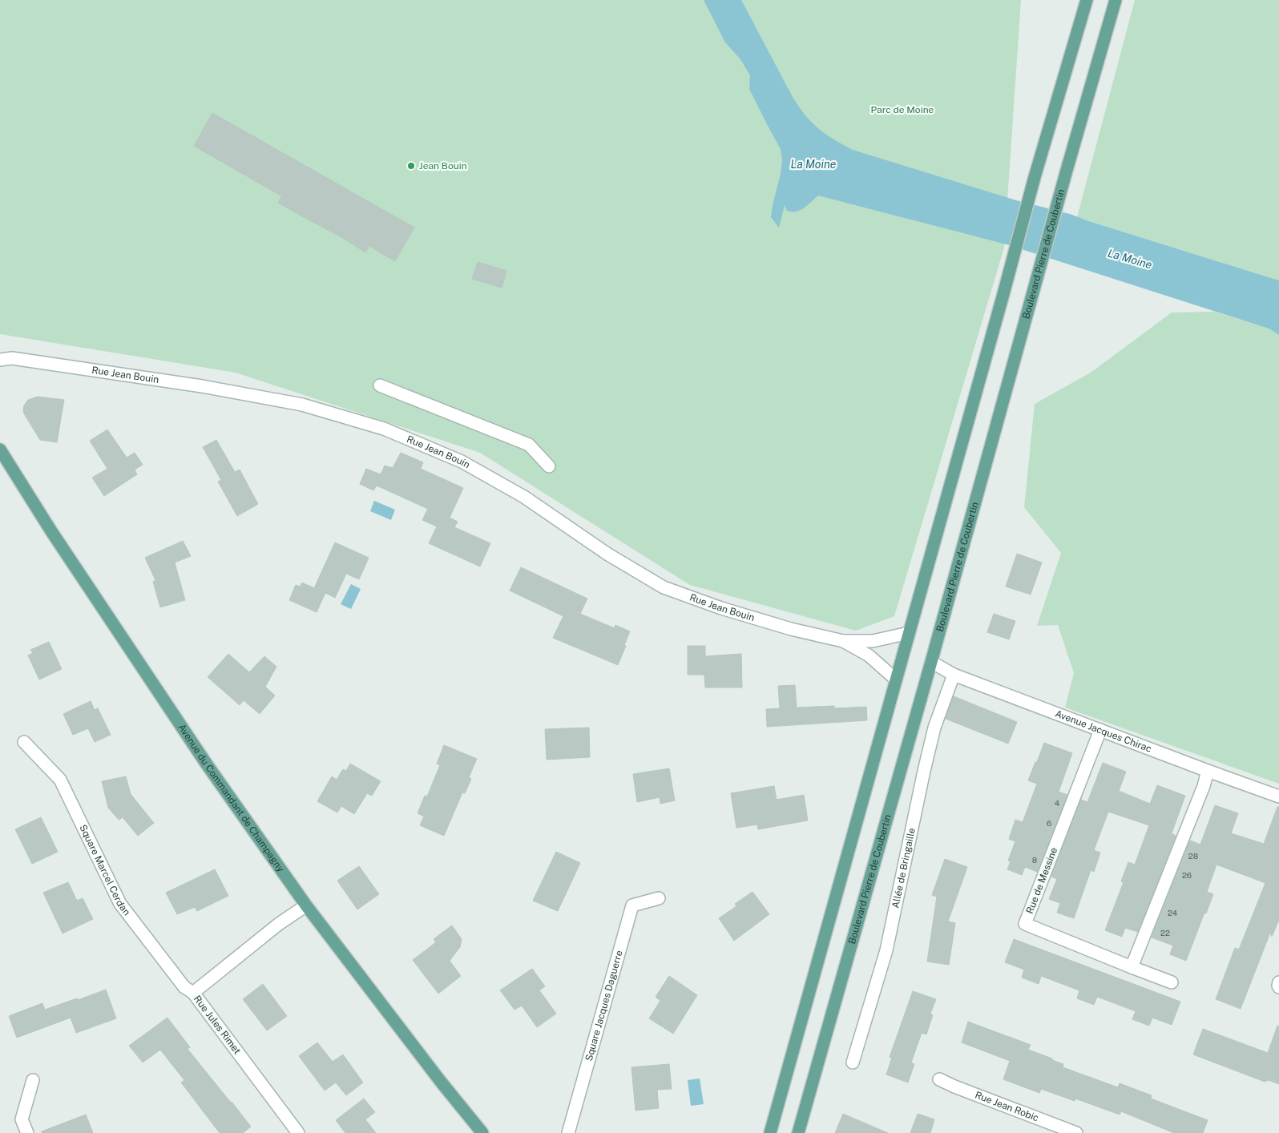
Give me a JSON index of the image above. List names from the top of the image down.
{
  "streets": {
    "main road": ["Boulevard Pierre de Coubertin", "Avenue du Commandant de Champagny"],
    "street": [
      "Rue Jean Bouin",
      "Avenue Jacques Chirac",
      "Allée de Bringaille",
      "Square Marcel Cerdan",
      "Rue de Messine",
      "Square Jacques Daguerre",
      "Rue Jules Rimet",
      "Rue Jean Robic"
    ]
  },
  "crossings": [
    ["Boulevard Pierre de Coubertin", "Avenue Jacques Chirac"],
    ["Avenue Jacques Chirac", "Allée de Bringaille"],
    ["Avenue Jacques Chirac", "Rue de Messine"],
    ["Avenue du Commandant de Champagny", "Rue Jules Rimet"],
    ["Square Marcel Cerdan", "Rue Jules Rimet"]
  ],
  "water": ["La Moine"],
  "parks": ["Parc de Moine"],
  "places": ["Jean Bouin"],
  "house_numbers": [
    "4",
    "6",
    "28",
    "8",
    "26",
    "24",
    "22"
  ]
}
